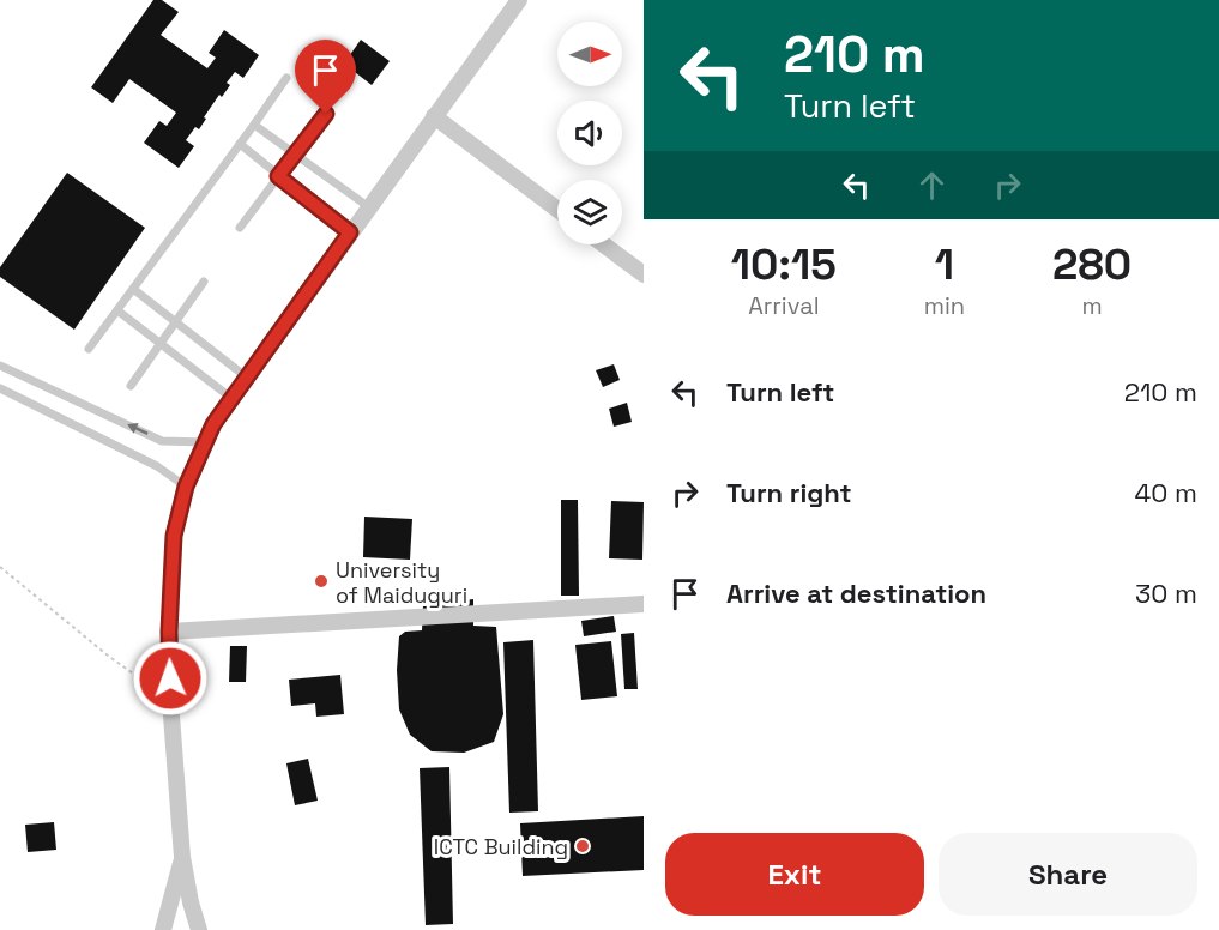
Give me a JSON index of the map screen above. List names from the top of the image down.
{
  "places": ["University of Maiduguri", "ICTC Building"],
  "north": "right",
  "page": {
    "turn": ["210 m", "Turn left"],
    "eta": [
      "10:15",
      "Arrival",
      "1",
      "min",
      "280",
      "m"
    ],
    "list": [
      {
        "name": "Turn left",
        "value": "210 m"
      },
      {
        "name": "Turn right",
        "value": "40 m"
      },
      {
        "name": "Arrive at destination",
        "value": "30 m"
      }
    ],
    "buttons": ["Exit", "Share"]
  }
}
